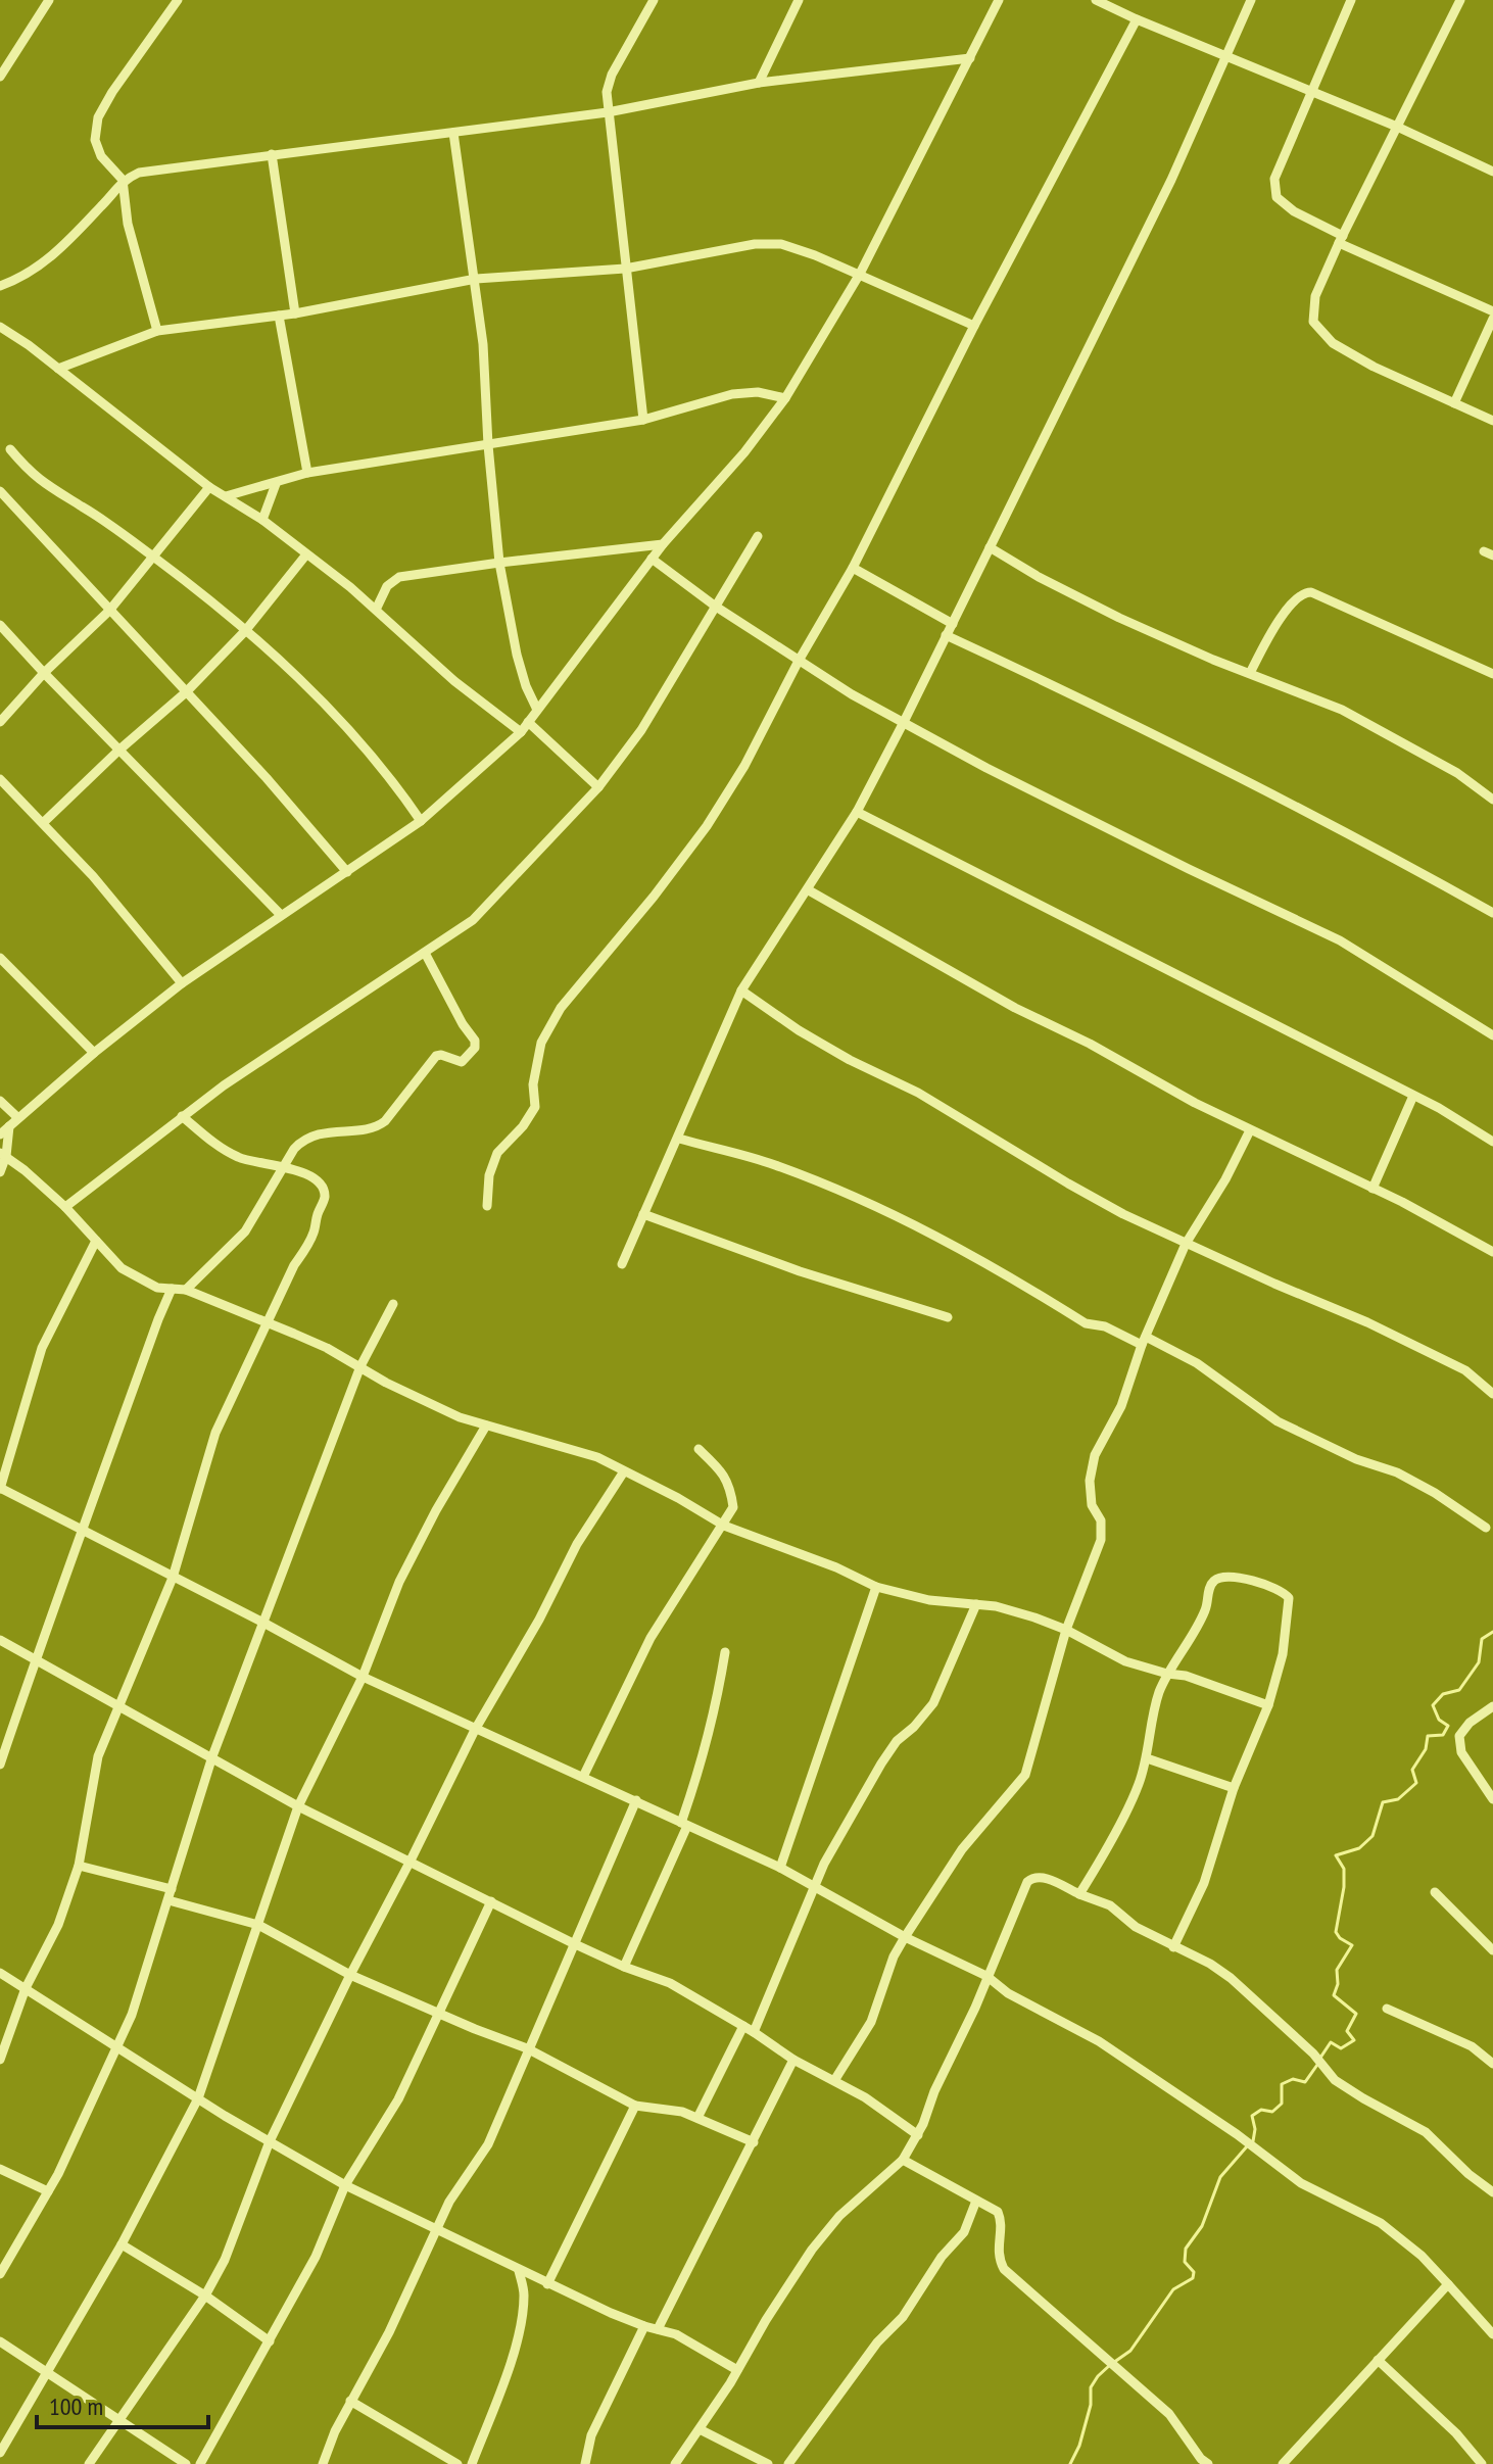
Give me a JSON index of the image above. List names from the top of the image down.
{
  "scale_bar": "100 m"
}
